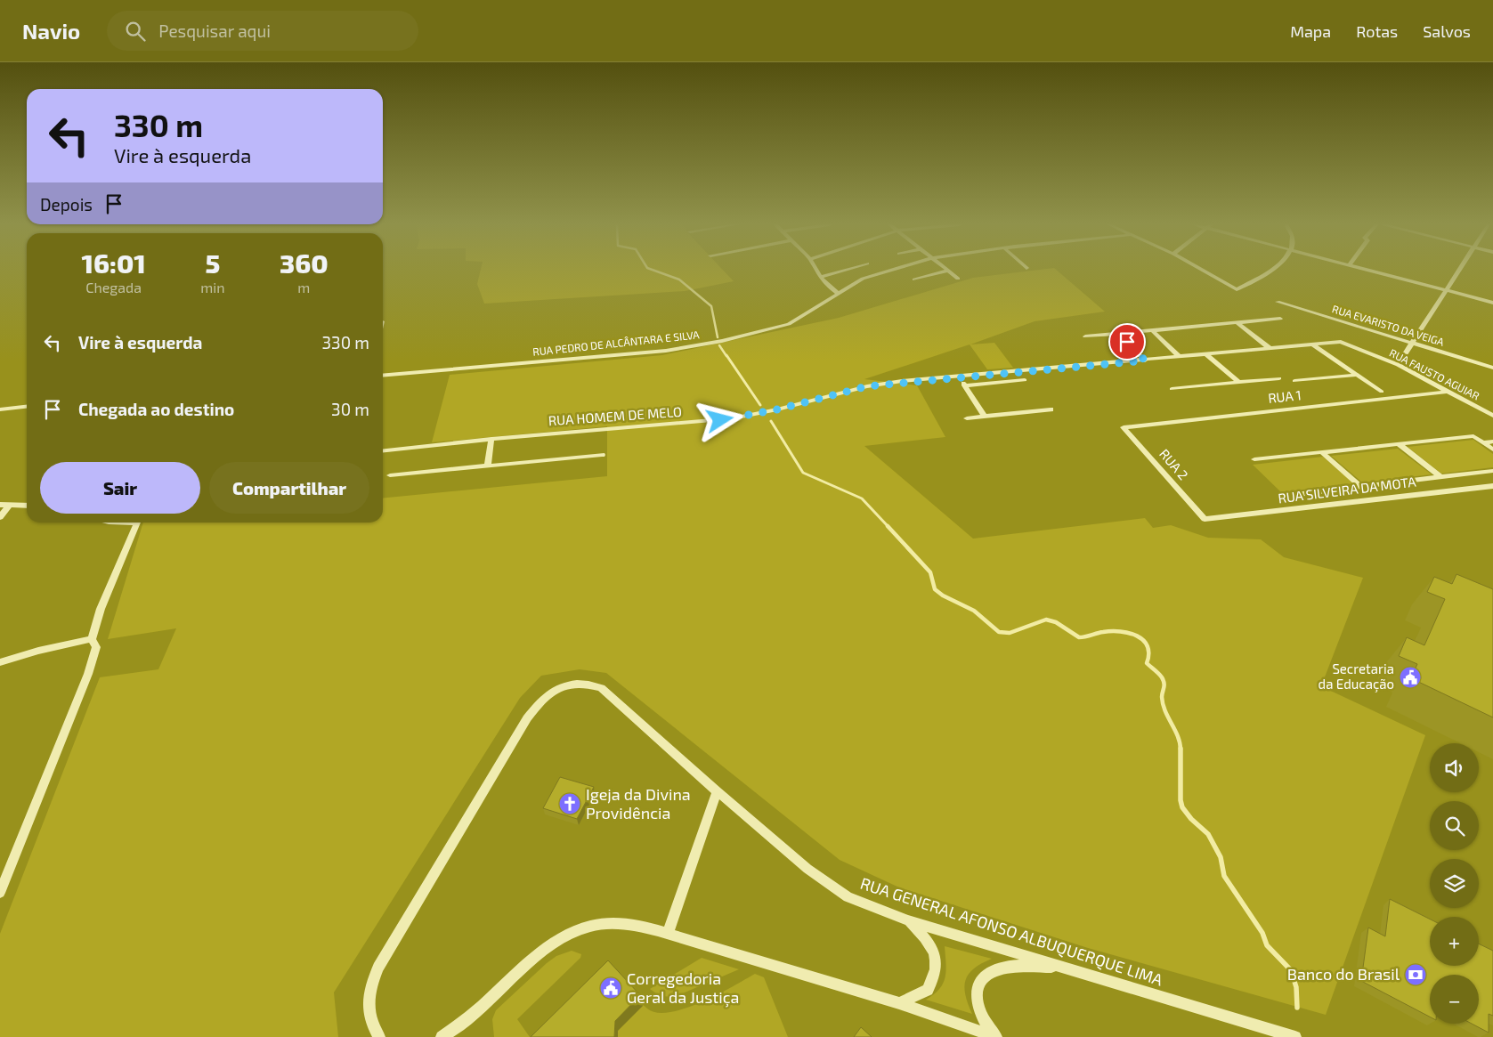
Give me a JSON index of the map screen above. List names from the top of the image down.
{
  "streets": {
    "street": [
      "RUA EVARISTO DA VEIGA",
      "RUA PEDRO DE ALCÂNTARA E SILVA",
      "RUA FAUSTO AGUIAR",
      "RUA 1",
      "RUA HOMEM DE MELO",
      "RUA 2",
      "RUA SILVEIRA DA MOTA",
      "RUA GENERAL AFONSO ALBUQUERQUE LIMA"
    ]
  },
  "crossings": [
    ["RUA FAUSTO AGUIAR", "RUA 1"],
    ["RUA FAUSTO AGUIAR", "RUA HOMEM DE MELO"],
    ["RUA 1", "RUA 2"],
    ["RUA 2", "RUA SILVEIRA DA MOTA"]
  ],
  "places": {
    "public building": ["Secretaria da Educação", "Corregedoria Geral da Justiça"],
    "church": ["Igeja da Divina Providência"],
    "bank": ["Banco do Brasil"]
  },
  "page": {
    "header": "Navio",
    "search": "Pesquisar aqui",
    "nav": ["Mapa", "Rotas", "Salvos"],
    "turn": ["330 m", "Vire à esquerda"],
    "then": "Depois",
    "eta": [
      "16:01",
      "Chegada",
      "5",
      "min",
      "360",
      "m"
    ],
    "list": [
      {
        "name": "Vire à esquerda",
        "value": "330 m"
      },
      {
        "name": "Chegada ao destino",
        "value": "30 m"
      }
    ],
    "buttons": ["Sair", "Compartilhar"],
    "map_buttons": ["+", "−"]
  }
}
